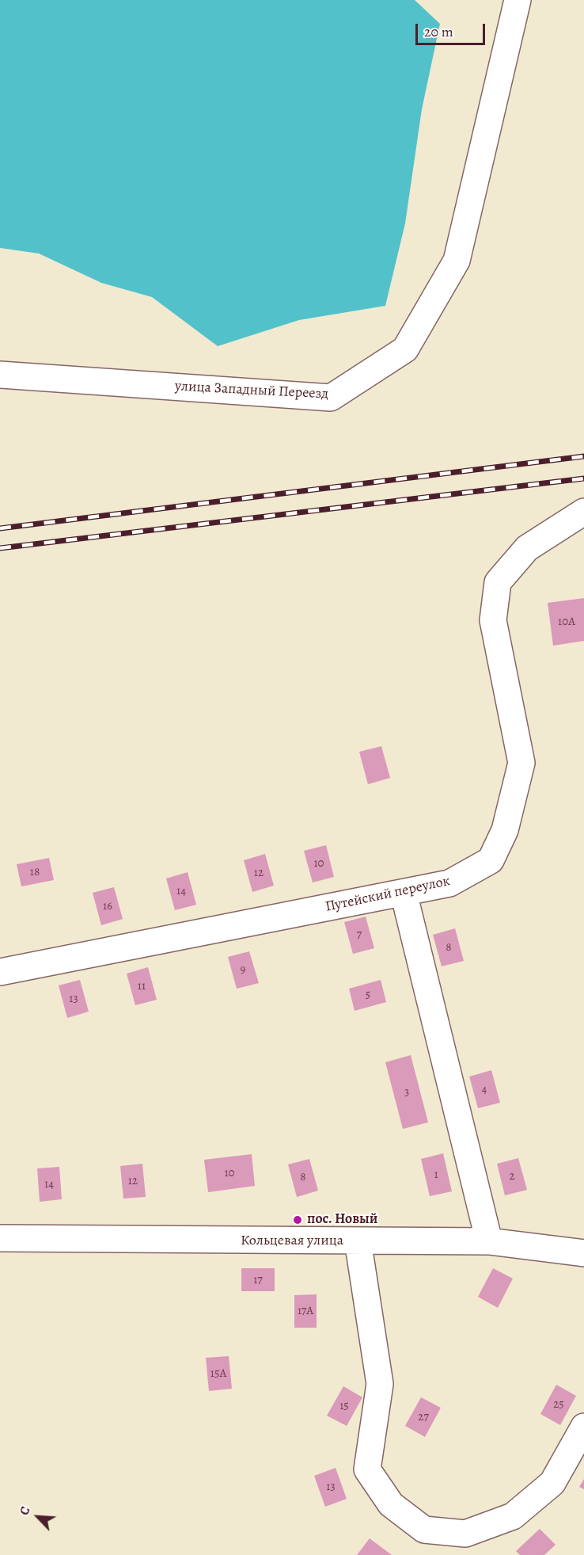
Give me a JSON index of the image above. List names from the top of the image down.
{
  "streets": {
    "street": ["улица Западный Переезд", "Путейский переулок", "Кольцевая улица"]
  },
  "places": ["пос. Новый"],
  "house_numbers": [
    "10А",
    "10",
    "18",
    "12",
    "14",
    "16",
    "7",
    "8",
    "9",
    "11",
    "5",
    "13",
    "4",
    "3",
    "10",
    "1",
    "2",
    "8",
    "12",
    "14",
    "17",
    "17А",
    "15А",
    "25",
    "15",
    "27",
    "13"
  ],
  "scale_bar": "20 m",
  "north": "top left"
}
